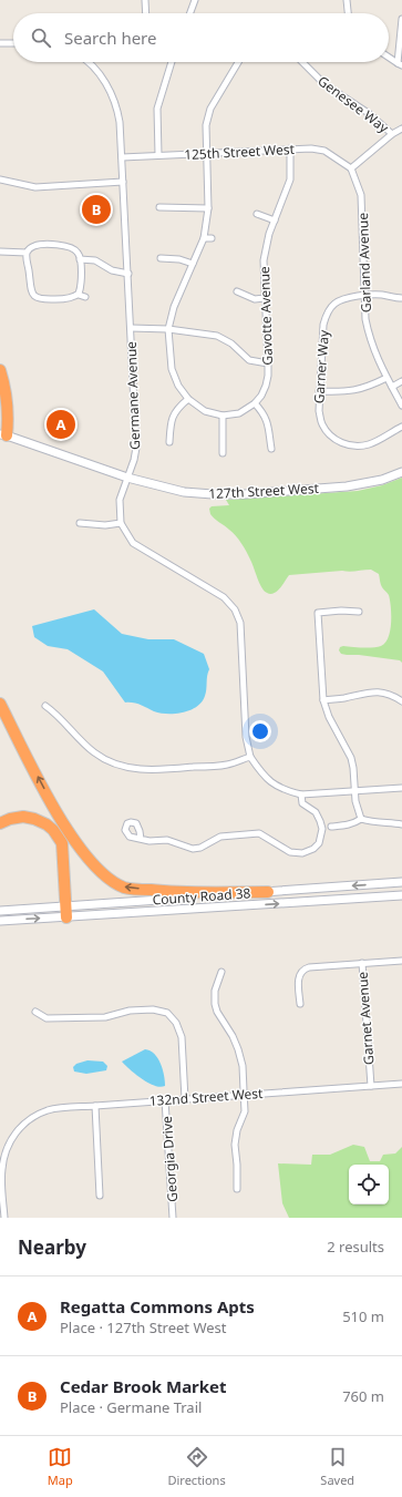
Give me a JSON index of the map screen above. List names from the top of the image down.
{
  "streets": {
    "main road": ["127th Street West", "County Road 38"],
    "street": [
      "Genesee Way",
      "125th Street West",
      "Garland Avenue",
      "Gavotte Avenue",
      "Garner Way",
      "Germane Avenue",
      "Garnet Avenue",
      "132nd Street West",
      "Georgia Drive"
    ]
  },
  "crossings": [
    ["125th Street West", "Garland Avenue"],
    ["125th Street West", "Gavotte Avenue"],
    ["125th Street West", "Germane Avenue"],
    ["Garland Avenue", "Garner Way"],
    ["Germane Avenue", "127th Street West"],
    ["Garnet Avenue", "132nd Street West"],
    ["132nd Street West", "Georgia Drive"]
  ],
  "page": {
    "search": "Search here",
    "pins": ["B", "A"],
    "heading": ["Nearby", "2 results"],
    "list": [
      {
        "mark": "A",
        "name": "Regatta Commons Apts",
        "note": "Place · 127th Street West",
        "value": "510 m"
      },
      {
        "mark": "B",
        "name": "Cedar Brook Market",
        "note": "Place · Germane Trail",
        "value": "760 m"
      }
    ],
    "nav": ["Map", "Directions", "Saved"]
  }
}
